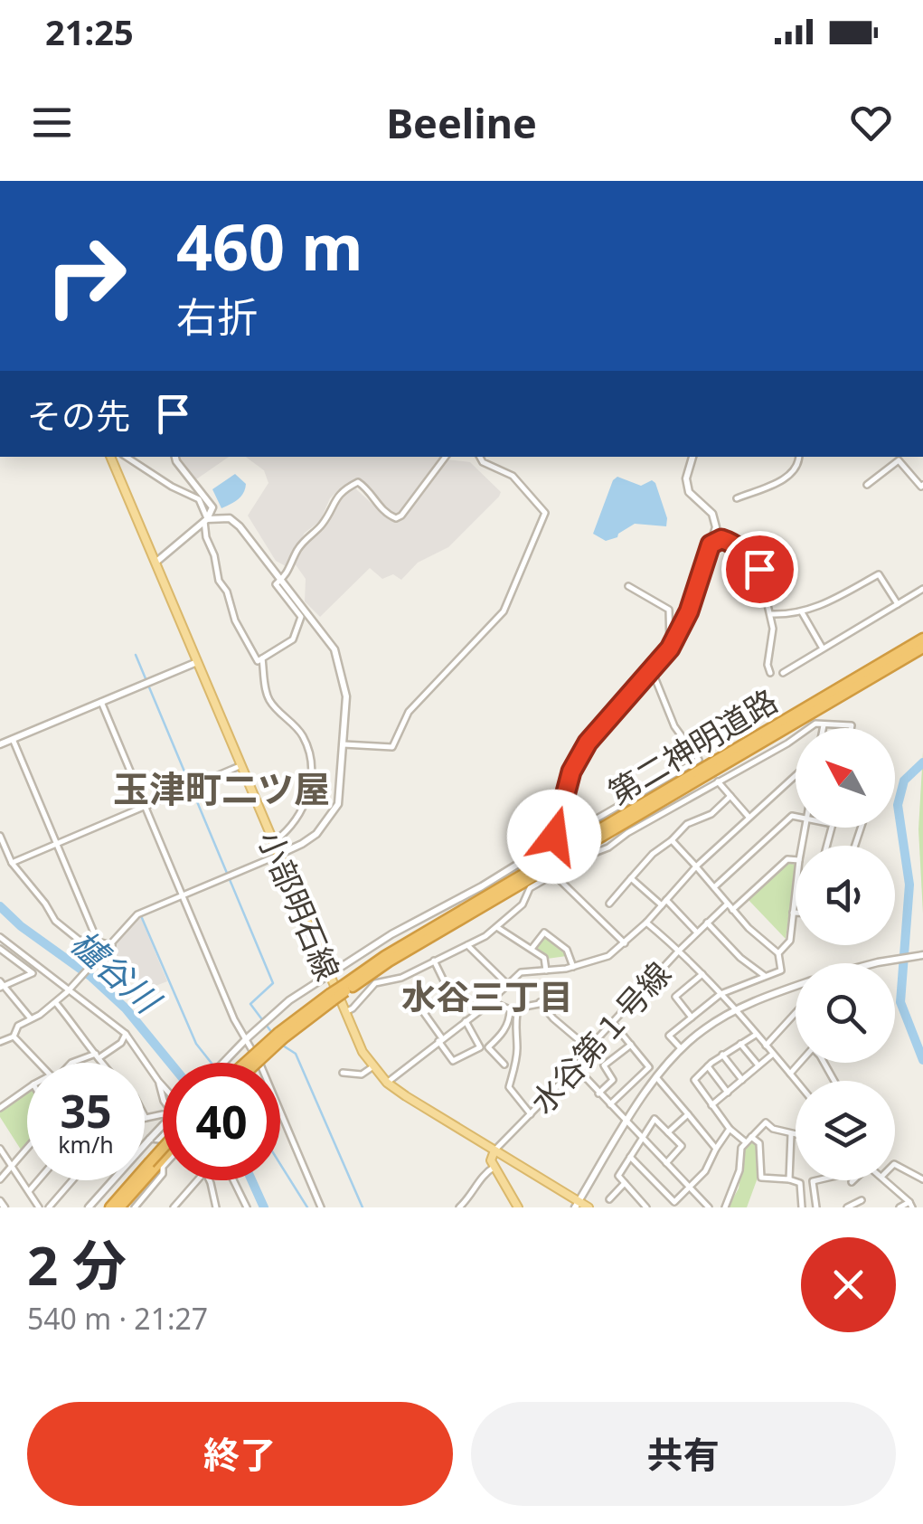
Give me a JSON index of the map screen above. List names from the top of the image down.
{
  "streets": {
    "highway": ["第二神明道路"],
    "main road": ["小部明石線"],
    "street": ["水谷第１号線"]
  },
  "crossings": [
    ["小部明石線", "水谷第１号線"]
  ],
  "districts": ["玉津町二ツ屋", "水谷三丁目"],
  "water": ["櫨谷川"],
  "north": "top left",
  "page": {
    "status": "21:25",
    "header": "Beeline",
    "turn": ["460 m", "右折"],
    "then": "その先",
    "speed": "35 km/h",
    "limit": "40",
    "heading": ["2 分", "540 m · 21:27"],
    "buttons": ["終了", "共有"]
  }
}
